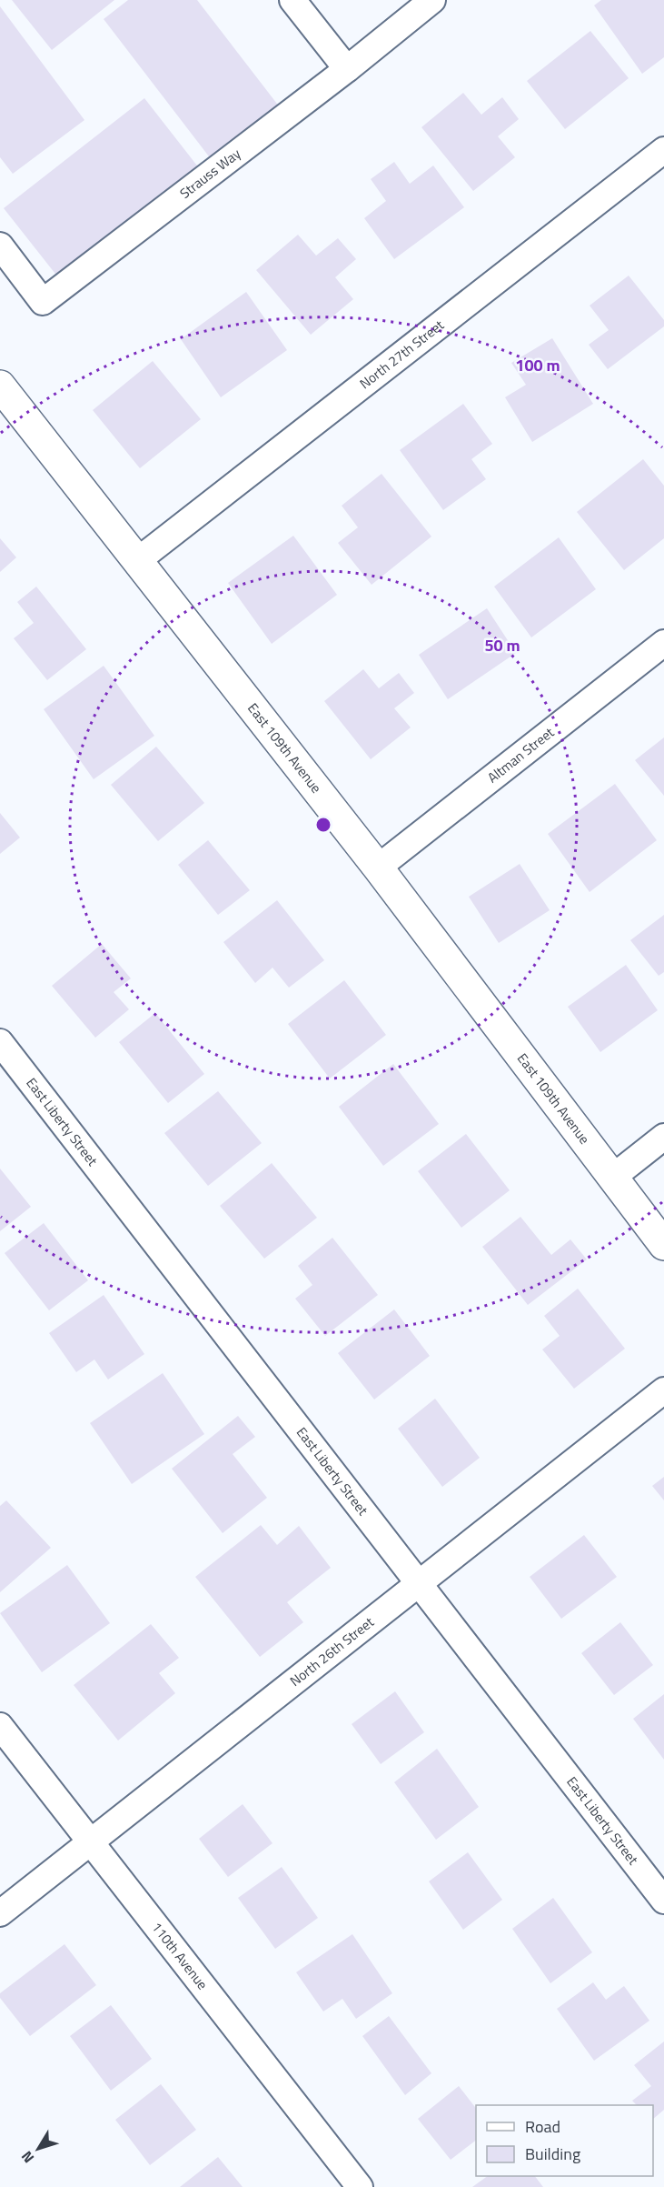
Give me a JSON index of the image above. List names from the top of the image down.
{
  "streets": {
    "street": [
      "Strauss Way",
      "North 27th Street",
      "East 109th Avenue",
      "Altman Street",
      "East Liberty Street",
      "North 26th Street",
      "110th Avenue"
    ]
  },
  "crossings": [
    ["North 27th Street", "East 109th Avenue"],
    ["East 109th Avenue", "Altman Street"],
    ["East Liberty Street", "North 26th Street"],
    ["North 26th Street", "110th Avenue"]
  ],
  "legend": ["Road", "Building"],
  "north": "bottom left",
  "rings": ["100 m", "50 m"]
}
